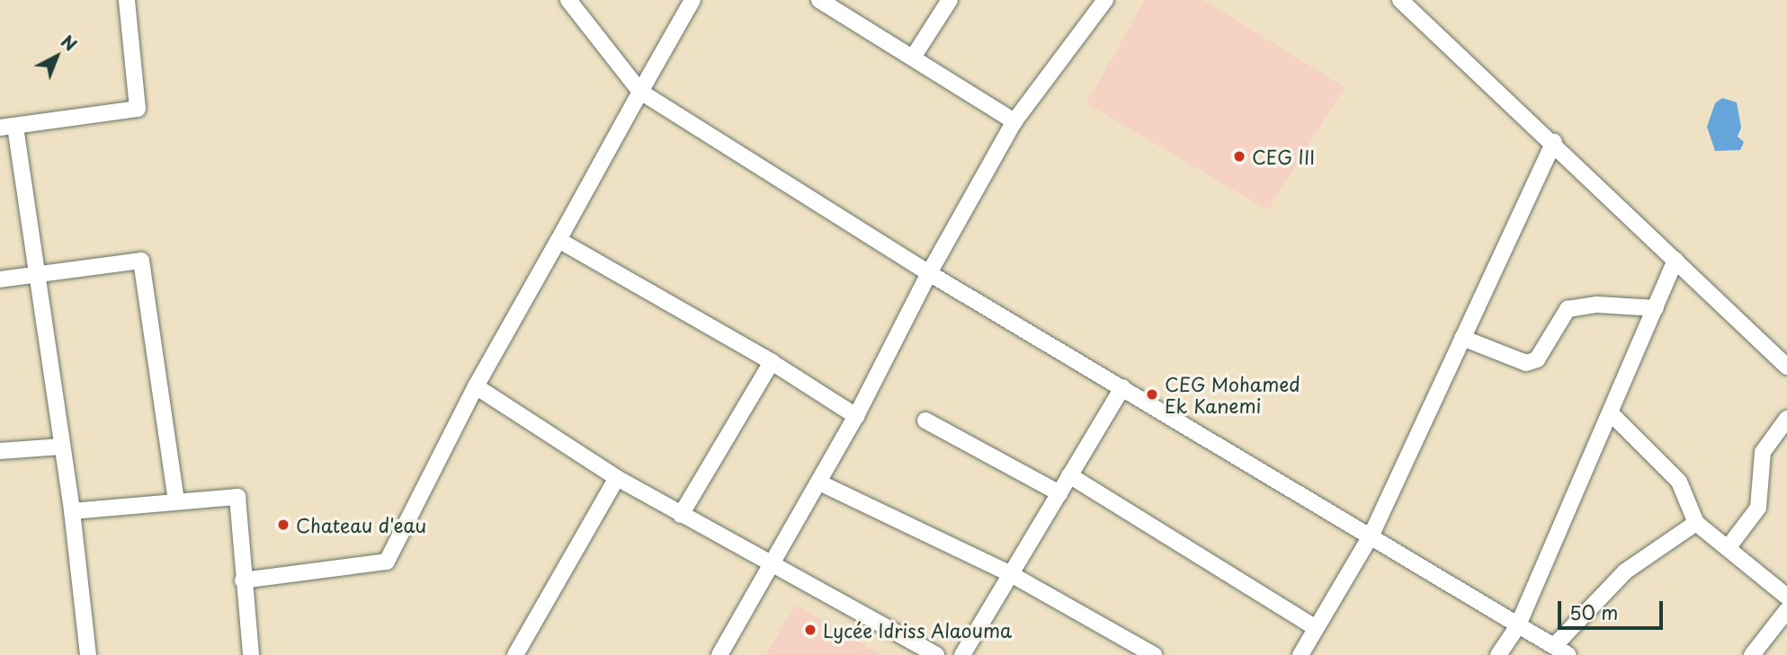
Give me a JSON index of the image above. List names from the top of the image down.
{
  "places": [
    "CEG III",
    "CEG Mohamed Ek Kanemi",
    "Chateau d'eau",
    "Lycée Idriss Alaouma"
  ],
  "scale_bar": "50 m",
  "north": "top right"
}
